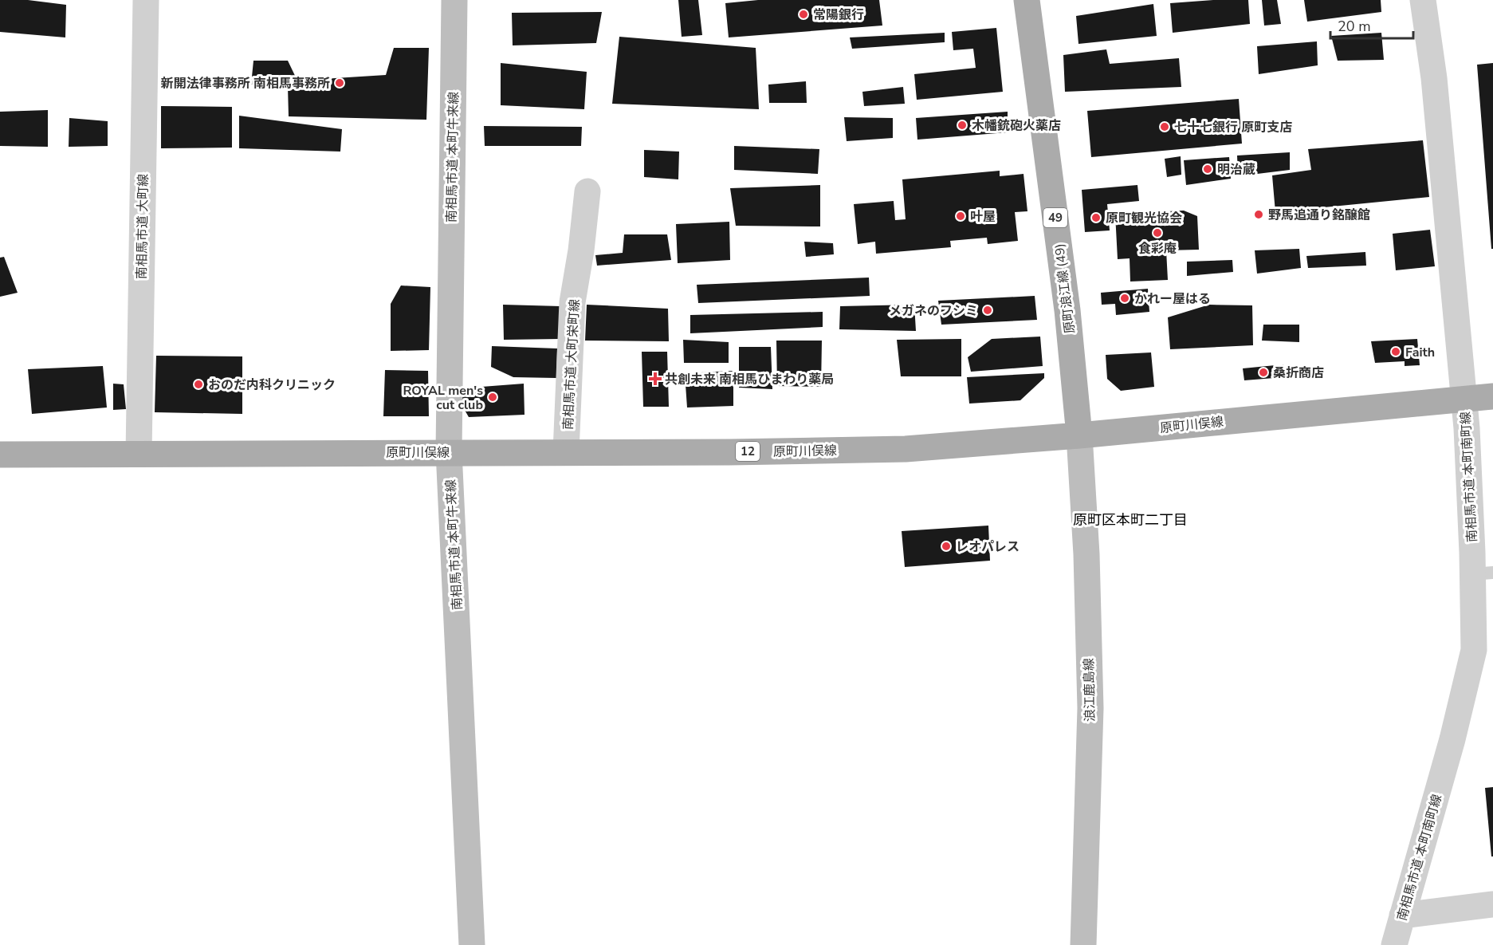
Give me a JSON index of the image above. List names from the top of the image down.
{
  "streets": {
    "main road": [
      "49",
      "原町浪江線 (49)",
      "原町川俣線",
      "12"
    ],
    "street": [
      "南相馬市道 本町牛来線",
      "南相馬市道 大町線",
      "南相馬市道 大町栄町線",
      "南相馬市道 本町南町線",
      "浪江鹿島線"
    ]
  },
  "crossings": [
    ["南相馬市道 本町牛来線", "原町川俣線"],
    ["南相馬市道 大町線", "原町川俣線"],
    ["原町浪江線 (49)", "原町川俣線"],
    ["原町浪江線 (49)", "浪江鹿島線"],
    ["南相馬市道 大町栄町線", "原町川俣線"],
    ["原町川俣線", "南相馬市道 本町南町線"],
    ["原町川俣線", "浪江鹿島線"]
  ],
  "districts": ["原町区本町二丁目"],
  "places": {
    "other": [
      "常陽銀行",
      "新開法律事務所 南相馬事務所",
      "木幡銃砲火薬店",
      "七十七銀行 原町支店",
      "明治蔵",
      "野馬追通り銘醸館",
      "叶屋",
      "原町観光協会",
      "食彩庵",
      "かれー屋はる",
      "メガネのフシミ",
      "Faith",
      "桑折商店",
      "おのだ内科クリニック",
      "ROYAL men's cut club",
      "レオパレス"
    ],
    "health": ["共創未来 南相馬ひまわり薬局"]
  },
  "scale_bar": "20 m"
}
